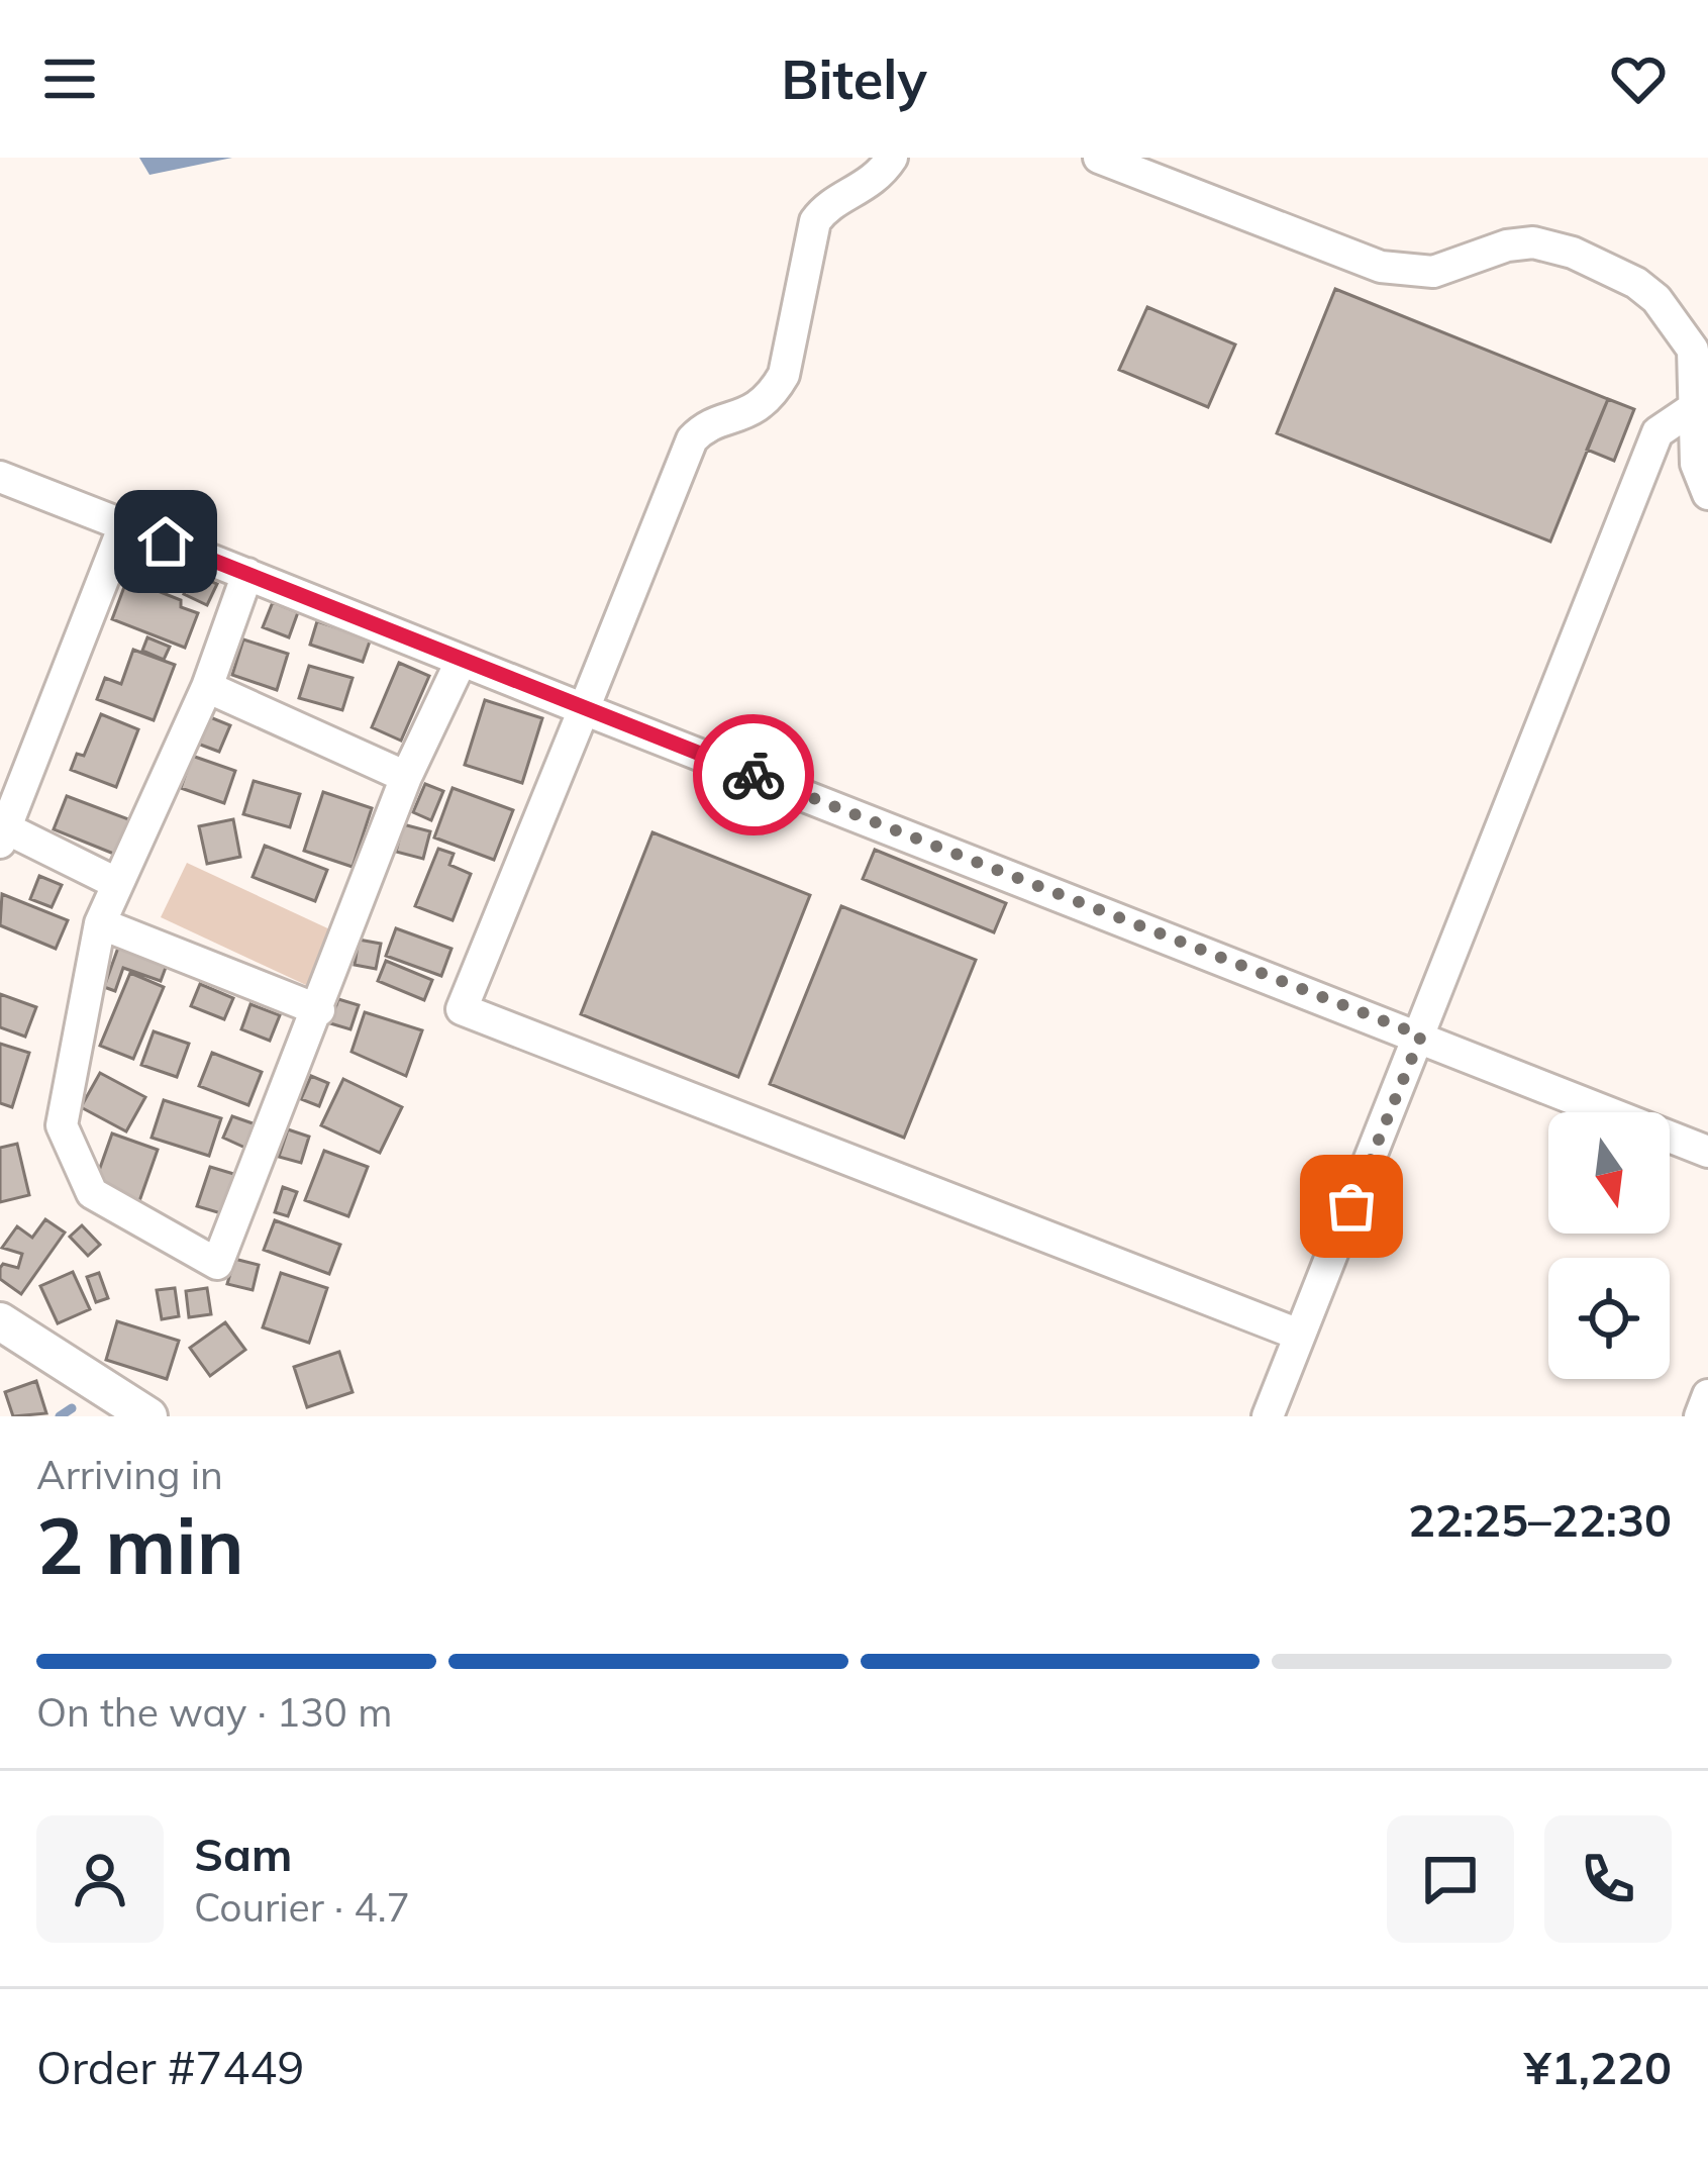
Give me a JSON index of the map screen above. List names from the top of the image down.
{
  "north": "bottom",
  "page": {
    "header": "Bitely",
    "heading": ["2 min", "Arriving in", "22:25–22:30"],
    "panel": [
      "Sam",
      "Courier · 4.7",
      "Order #7449",
      "¥1,220"
    ],
    "bar": "On the way · 130 m"
  }
}
